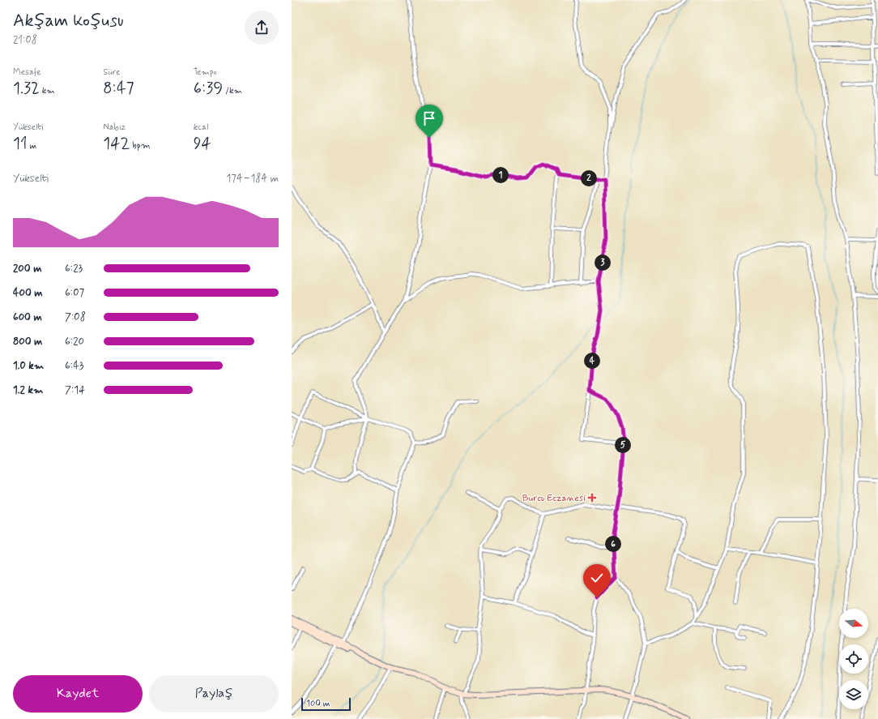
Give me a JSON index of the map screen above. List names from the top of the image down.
{
  "places": {
    "health": ["Burcu Eczanesi"]
  },
  "scale_bar": "100 m",
  "north": "right",
  "page": {
    "heading": ["Akşam koşusu", "21:08"],
    "stats": [
      ["Mesafe", "1.32 km"],
      ["Süre", "8:47"],
      ["Tempo", "6:39 /km"],
      ["Yükselti", "11 m"],
      ["Nabız", "142 bpm"],
      ["kcal", "94"]
    ],
    "chart": ["Yükselti", "174–184 m"],
    "pins": [
      "1",
      "2",
      "3",
      "4",
      "5",
      "6"
    ],
    "list": [
      {
        "name": "200 m",
        "note": "6:23"
      },
      {
        "name": "400 m",
        "note": "6:07"
      },
      {
        "name": "600 m",
        "note": "7:08"
      },
      {
        "name": "800 m",
        "note": "6:20"
      },
      {
        "name": "1.0 km",
        "note": "6:43"
      },
      {
        "name": "1.2 km",
        "note": "7:14"
      }
    ],
    "buttons": ["Kaydet", "Paylaş"],
    "scale": "100 m"
  }
}
